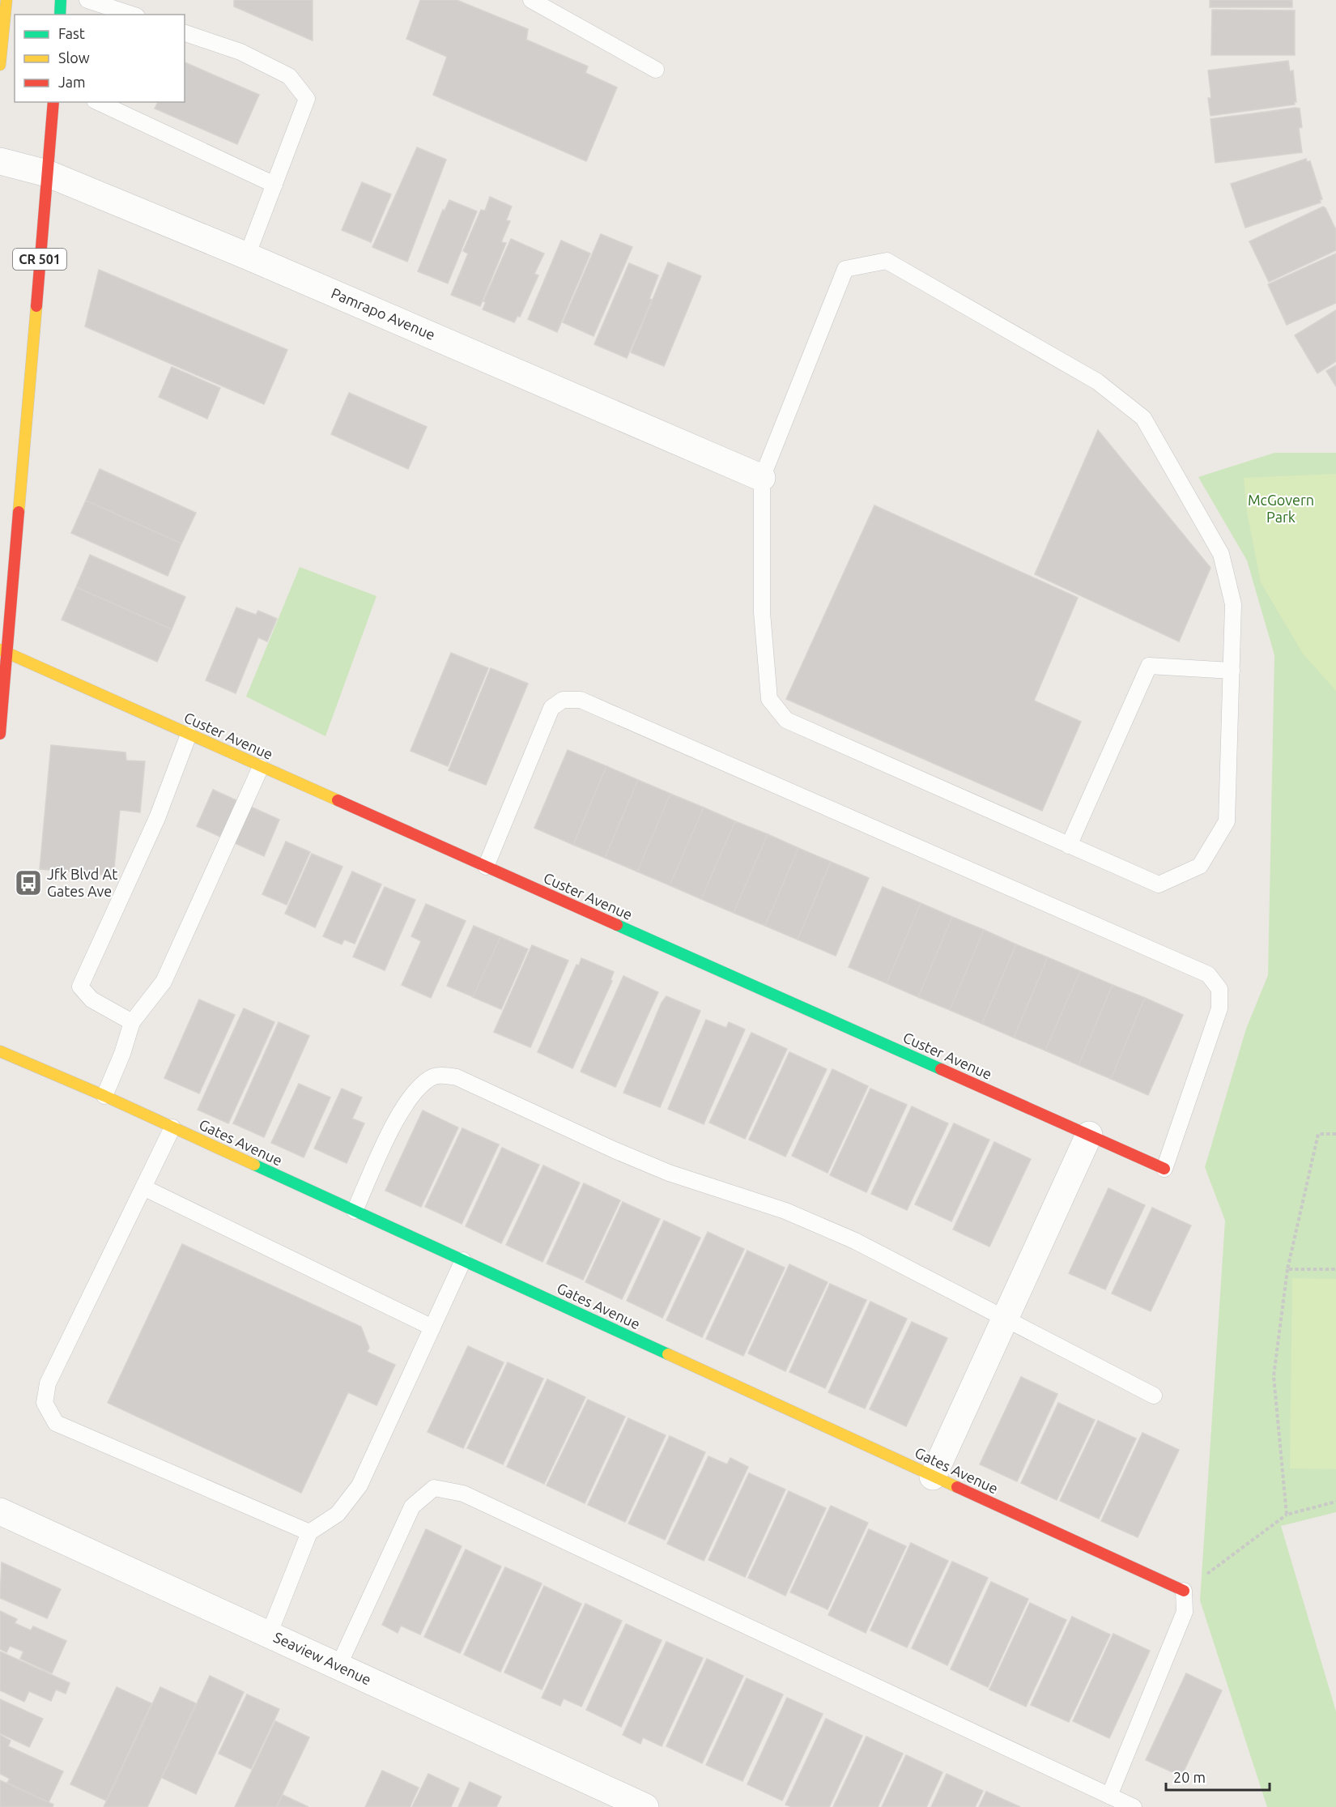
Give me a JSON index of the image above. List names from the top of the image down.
{
  "streets": {
    "street": [
      "CR 501",
      "Pamrapo Avenue",
      "Custer Avenue",
      "Gates Avenue",
      "Seaview Avenue"
    ]
  },
  "crossings": [
    ["CR 501", "Pamrapo Avenue"],
    ["CR 501", "Custer Avenue"]
  ],
  "parks": ["McGovern Park"],
  "places": {
    "bus stop": ["Jfk Blvd At Gates Ave"]
  },
  "legend": ["Fast", "Slow", "Jam"],
  "scale_bar": "20 m"
}
